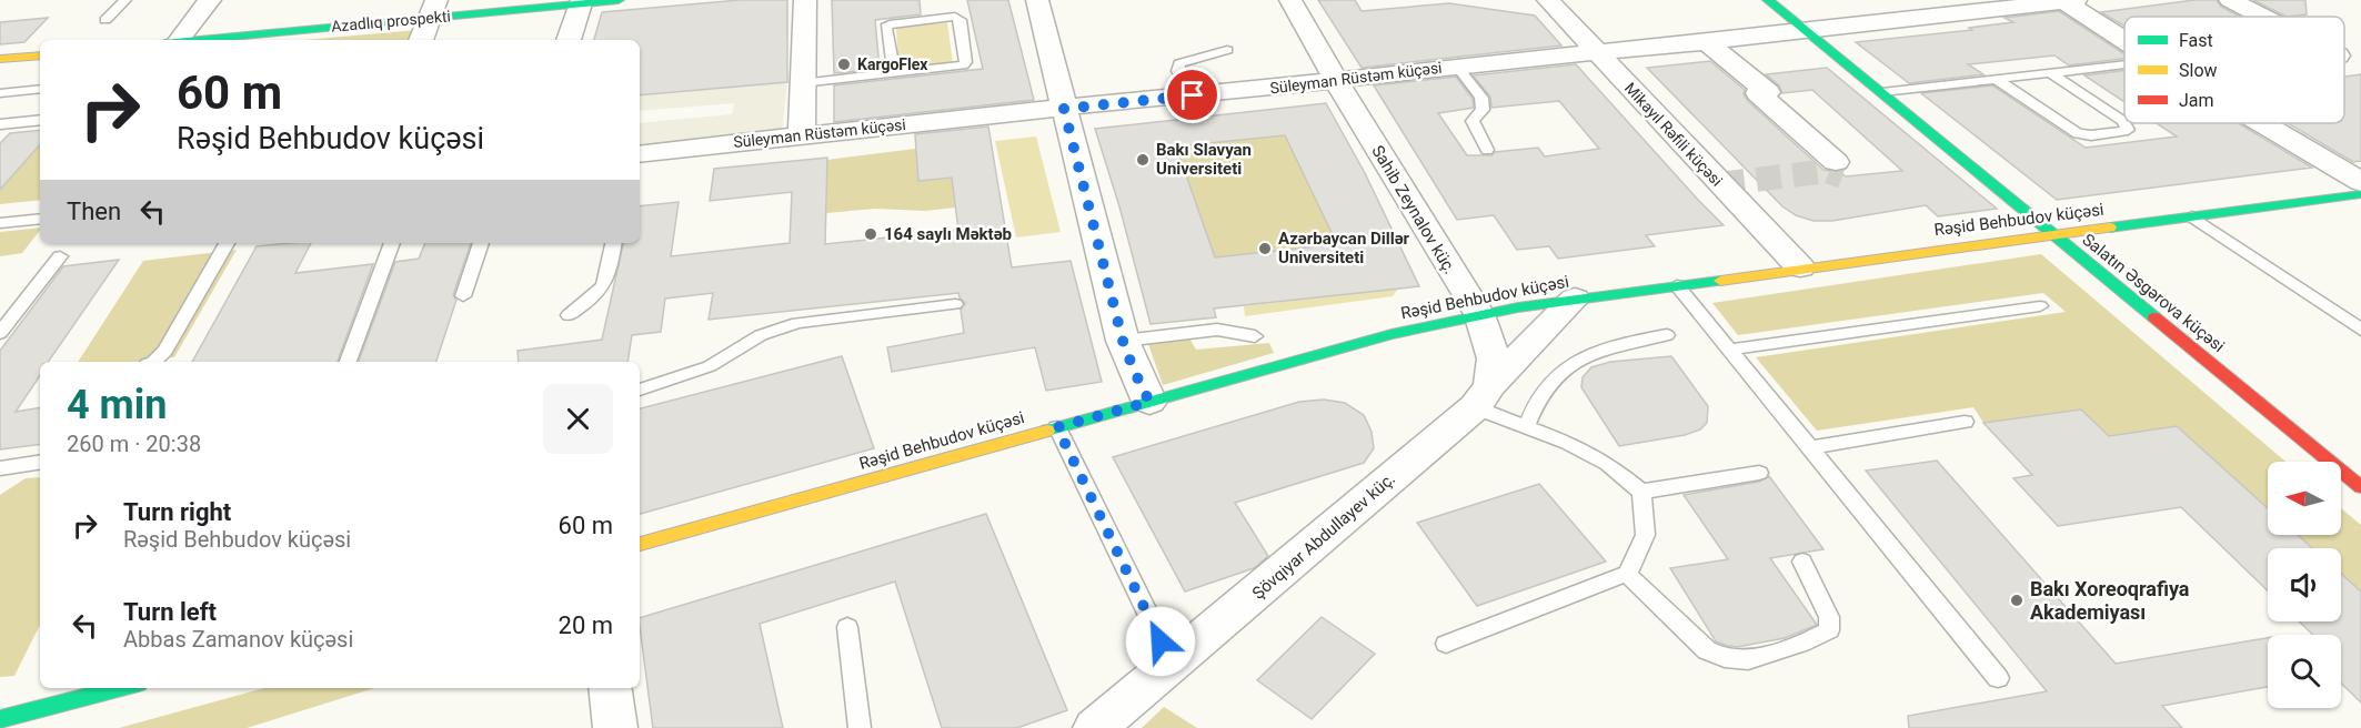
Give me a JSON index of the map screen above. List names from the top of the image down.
{
  "streets": {
    "main road": ["Azadlıq prospekti", "Rəşid Behbudov küçəsi", "Salatın Əsgərova küçəsi"],
    "street": [
      "Süleyman Rüstəm küçəsi",
      "Mikayıl Rəfili küçəsi",
      "Sahib Zeynalov küç.",
      "Şövqiyar Abdullayev küç."
    ]
  },
  "crossings": [
    ["Süleyman Rüstəm küçəsi", "Mikayıl Rəfili küçəsi"],
    ["Süleyman Rüstəm küçəsi", "Sahib Zeynalov küç."],
    ["Süleyman Rüstəm küçəsi", "Salatın Əsgərova küçəsi"],
    ["Mikayıl Rəfili küçəsi", "Rəşid Behbudov küçəsi"],
    ["Sahib Zeynalov küç.", "Rəşid Behbudov küçəsi"],
    ["Rəşid Behbudov küçəsi", "Salatın Əsgərova küçəsi"],
    ["Rəşid Behbudov küçəsi", "Şövqiyar Abdullayev küç."]
  ],
  "places": [
    "KargoFlex",
    "Bakı Slavyan Universiteti",
    "164 saylı Məktəb",
    "Azərbaycan Dillər Universiteti",
    "Bakı Xoreoqrafiya Akademiyası"
  ],
  "legend": ["Fast", "Slow", "Jam"],
  "north": "left",
  "page": {
    "turn": ["60 m", "Rəşid Behbudov küçəsi"],
    "then": "Then",
    "heading": ["4 min", "260 m · 20:38"],
    "list": [
      {
        "name": "Turn right",
        "note": "Rəşid Behbudov küçəsi",
        "value": "60 m"
      },
      {
        "name": "Turn left",
        "note": "Abbas Zamanov küçəsi",
        "value": "20 m"
      }
    ]
  }
}
